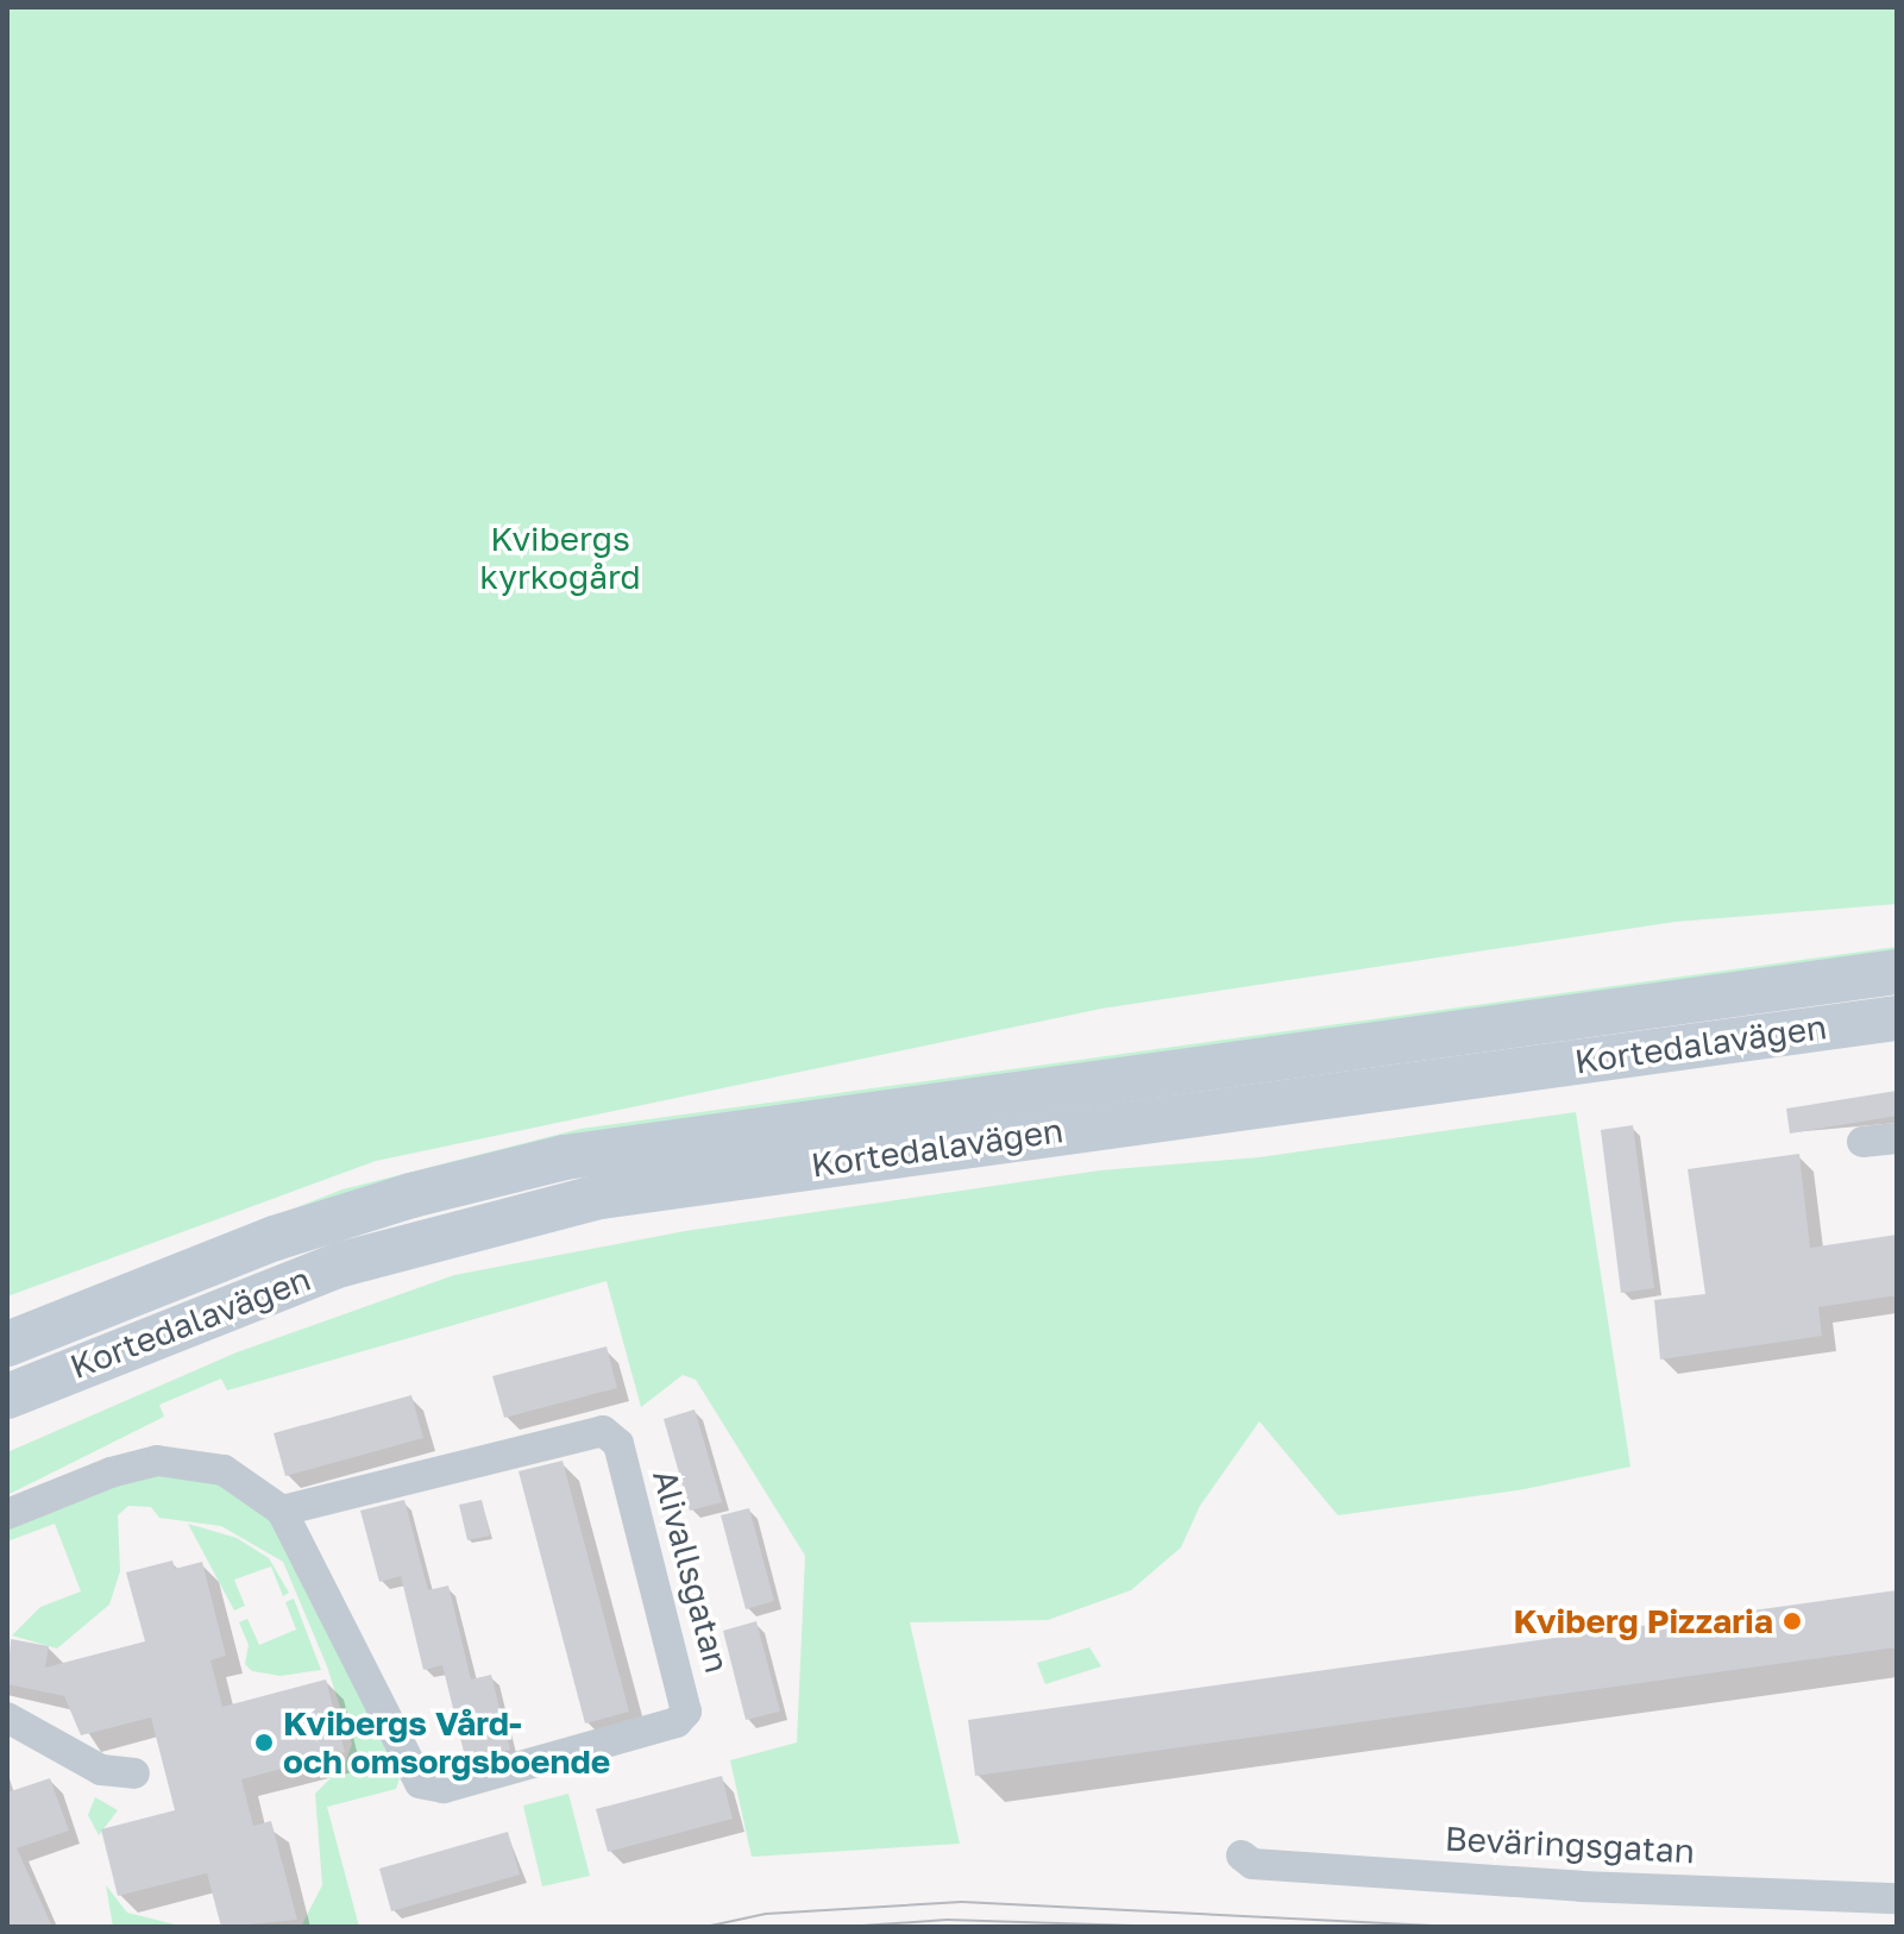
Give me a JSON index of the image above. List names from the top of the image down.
{
  "streets": {
    "main road": ["Kortedalavägen"],
    "street": ["Alivallsgatan", "Beväringsgatan"]
  },
  "parks": ["Kvibergs kyrkogård"],
  "places": ["Kviberg Pizzaria", "Kvibergs Vård- och omsorgsboende"]
}
